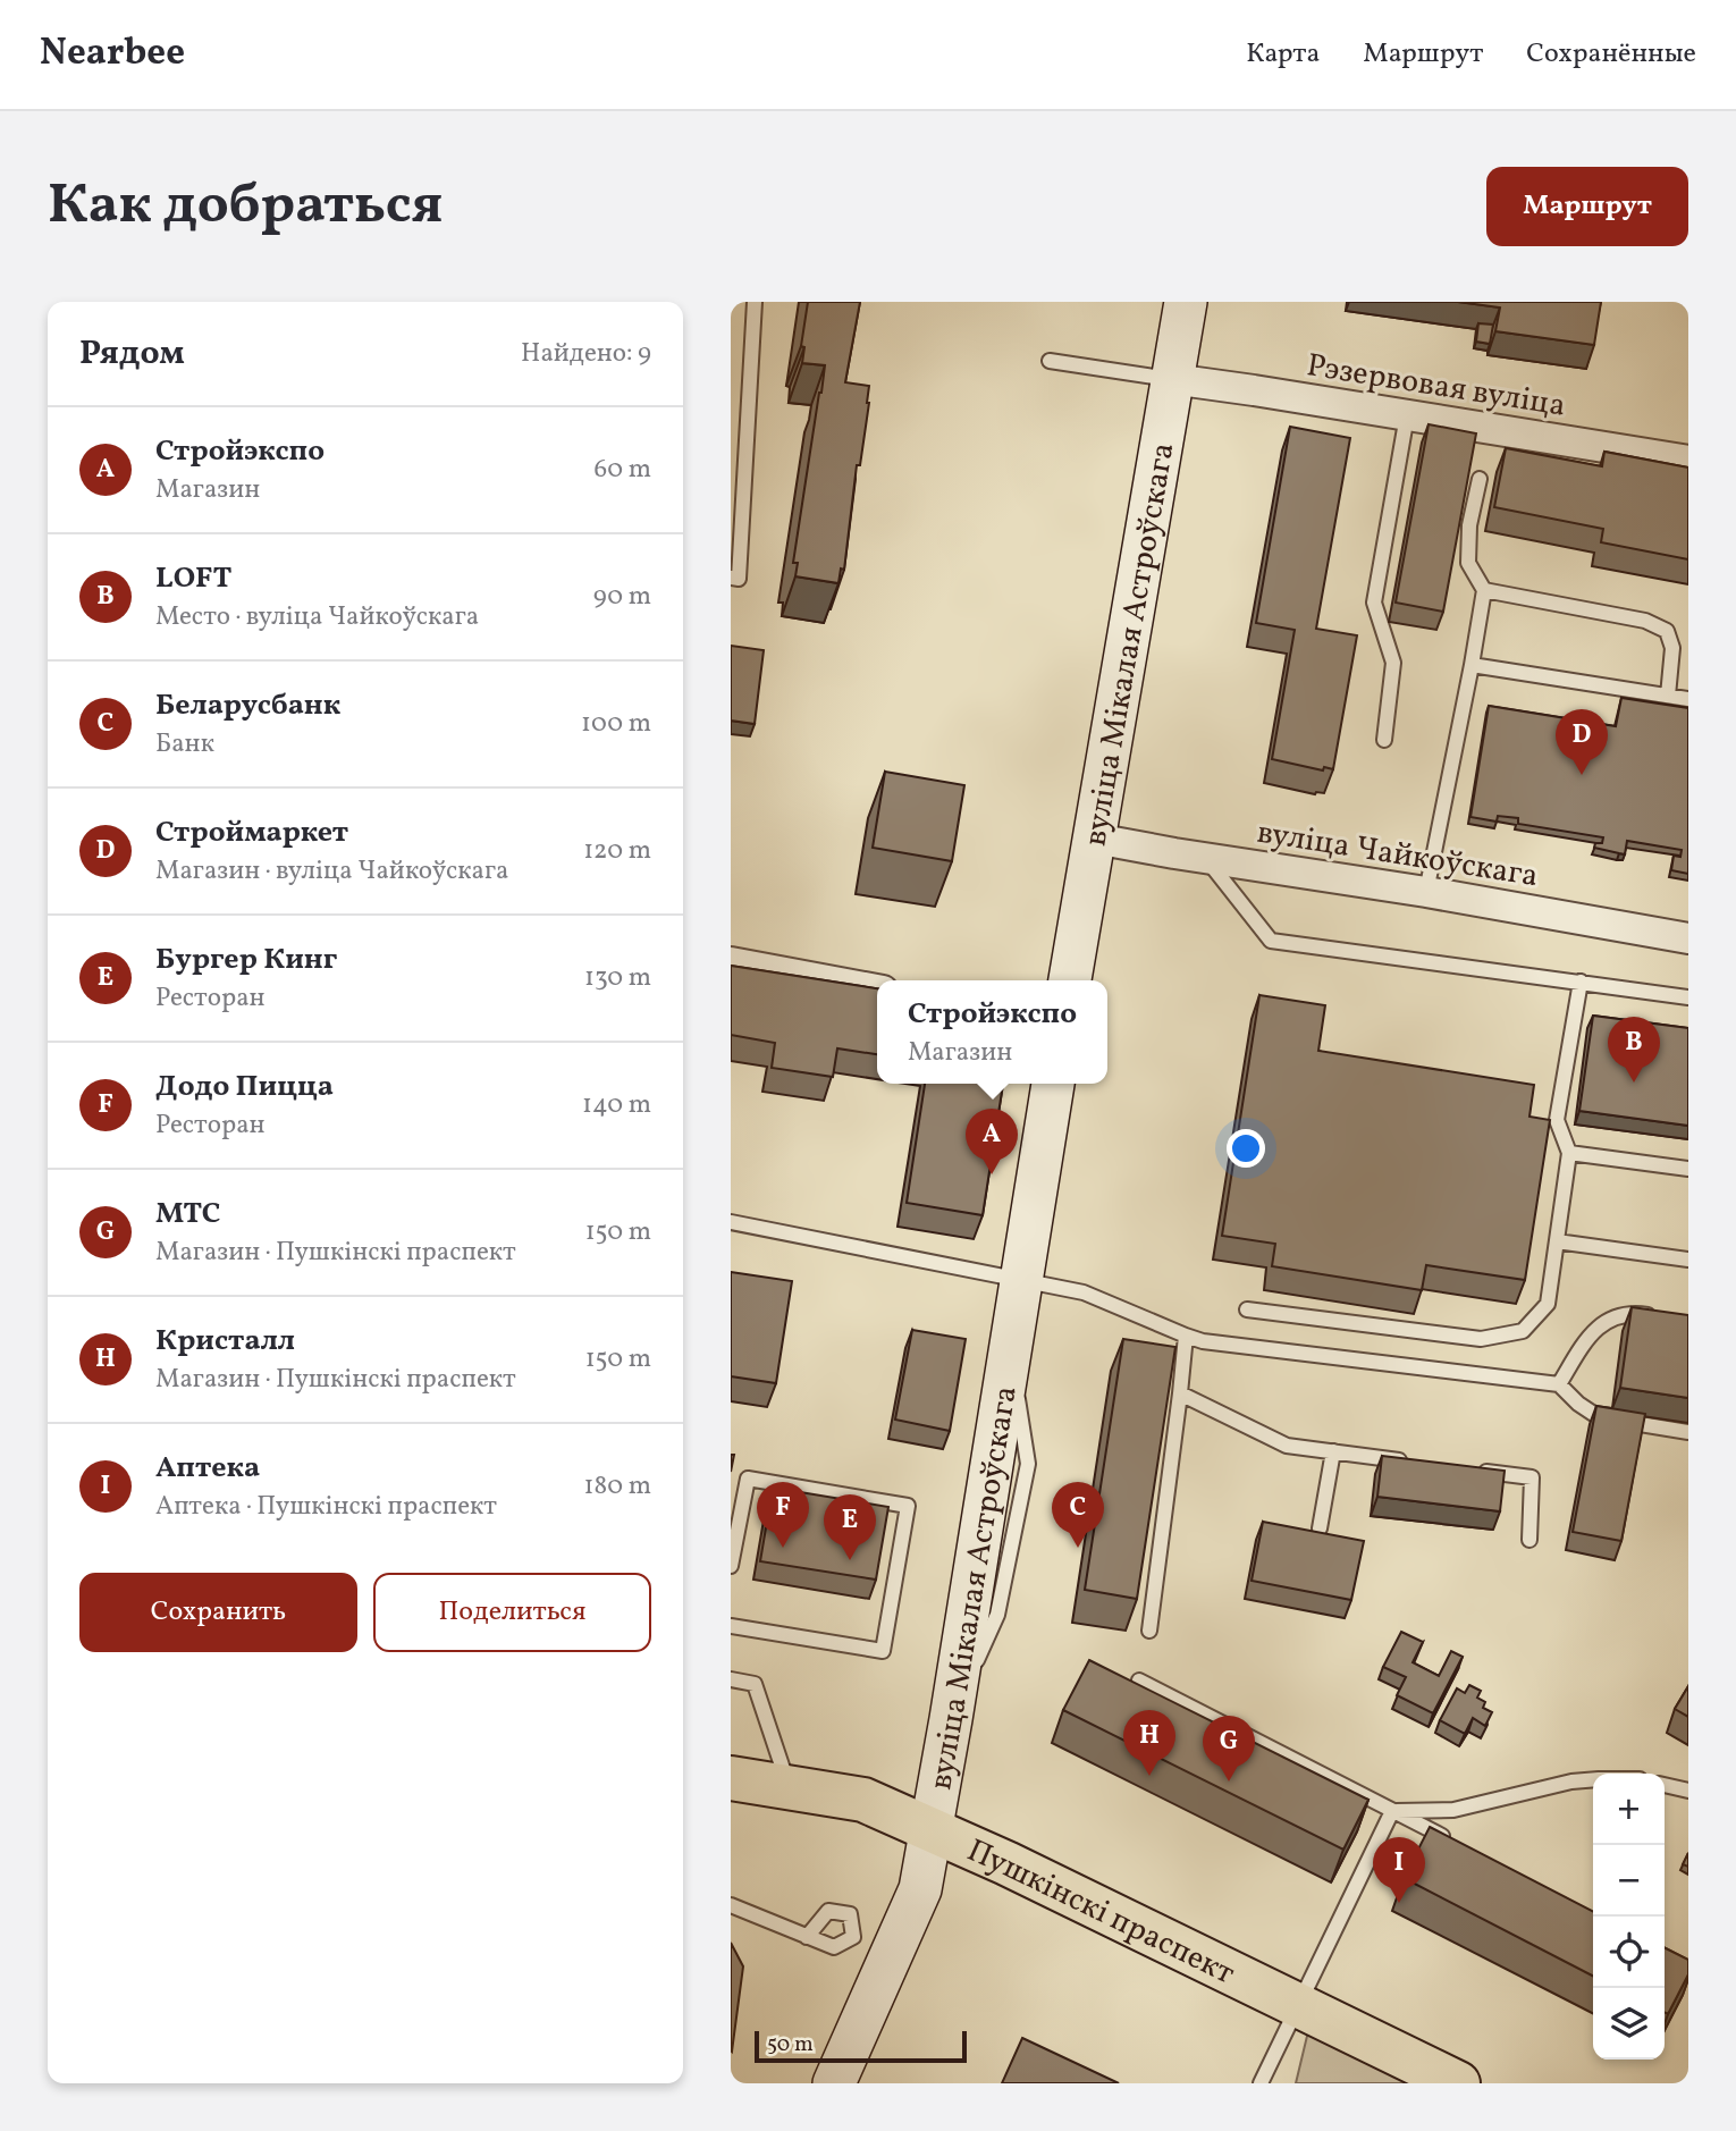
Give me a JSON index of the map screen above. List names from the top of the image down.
{
  "streets": {
    "main road": ["вуліца Мікалая Астроўскага", "Пушкінскі праспект"],
    "street": ["Рэзервовая вуліца", "вуліца Чайкоўскага"]
  },
  "crossings": [
    ["Рэзервовая вуліца", "вуліца Мікалая Астроўскага"],
    ["вуліца Мікалая Астроўскага", "вуліца Чайкоўскага"],
    ["вуліца Мікалая Астроўскага", "Пушкінскі праспект"]
  ],
  "scale_bar": "50 m",
  "page": {
    "header": "Nearbee",
    "nav": ["Карта", "Маршрут", "Сохранённые"],
    "buttons": [
      "Маршрут",
      ["Сохранить", "Поделиться"]
    ],
    "title": "Как добраться",
    "heading": ["Рядом", "Найдено: 9"],
    "list": [
      {
        "mark": "A",
        "name": "Стройэкспо",
        "note": "Магазин",
        "value": "60 m"
      },
      {
        "mark": "B",
        "name": "LOFT",
        "note": "Место · вуліца Чайкоўскага",
        "value": "90 m"
      },
      {
        "mark": "C",
        "name": "Беларусбанк",
        "note": "Банк",
        "value": "100 m"
      },
      {
        "mark": "D",
        "name": "Строймаркет",
        "note": "Магазин · вуліца Чайкоўскага",
        "value": "120 m"
      },
      {
        "mark": "E",
        "name": "Бургер Кинг",
        "note": "Ресторан",
        "value": "130 m"
      },
      {
        "mark": "F",
        "name": "Додо Пицца",
        "note": "Ресторан",
        "value": "140 m"
      },
      {
        "mark": "G",
        "name": "МТС",
        "note": "Магазин · Пушкінскі праспект",
        "value": "150 m"
      },
      {
        "mark": "H",
        "name": "Кристалл",
        "note": "Магазин · Пушкінскі праспект",
        "value": "150 m"
      },
      {
        "mark": "I",
        "name": "Аптека",
        "note": "Аптека · Пушкінскі праспект",
        "value": "180 m"
      }
    ],
    "pins": [
      "D",
      "B",
      "A",
      "C",
      "F",
      "E",
      "H",
      "G",
      "I"
    ],
    "popup": ["Стройэкспо", "Магазин"],
    "map_buttons": ["+", "−"],
    "scale": "50 m"
  }
}
